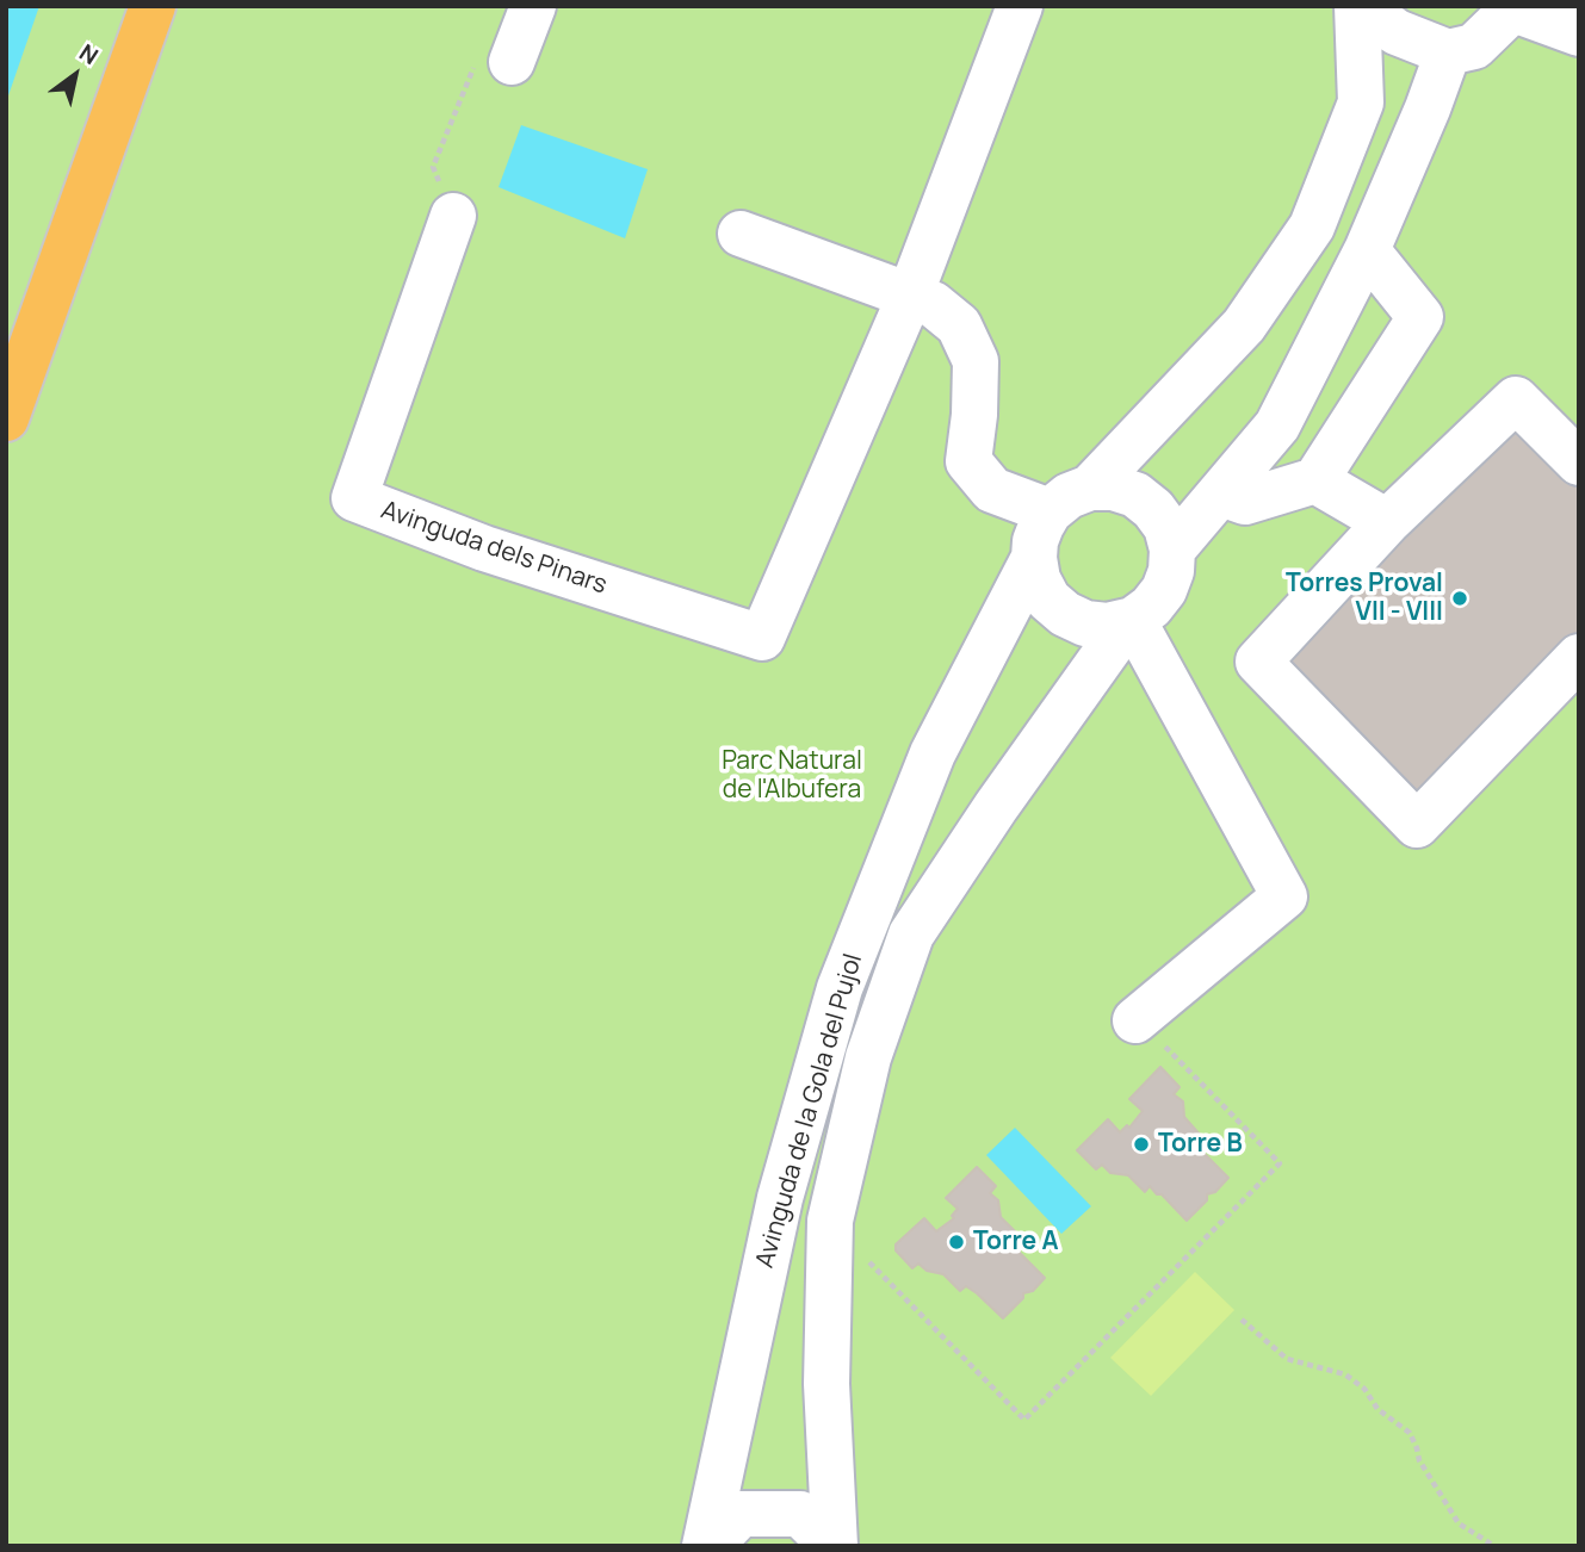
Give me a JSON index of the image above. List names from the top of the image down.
{
  "streets": {
    "street": ["Avinguda dels Pinars", "Avinguda de la Gola del Pujol"]
  },
  "parks": ["Parc Natural de l'Albufera"],
  "places": ["Torres Proval VII - VIII", "Torre B", "Torre A"],
  "north": "top right"
}
